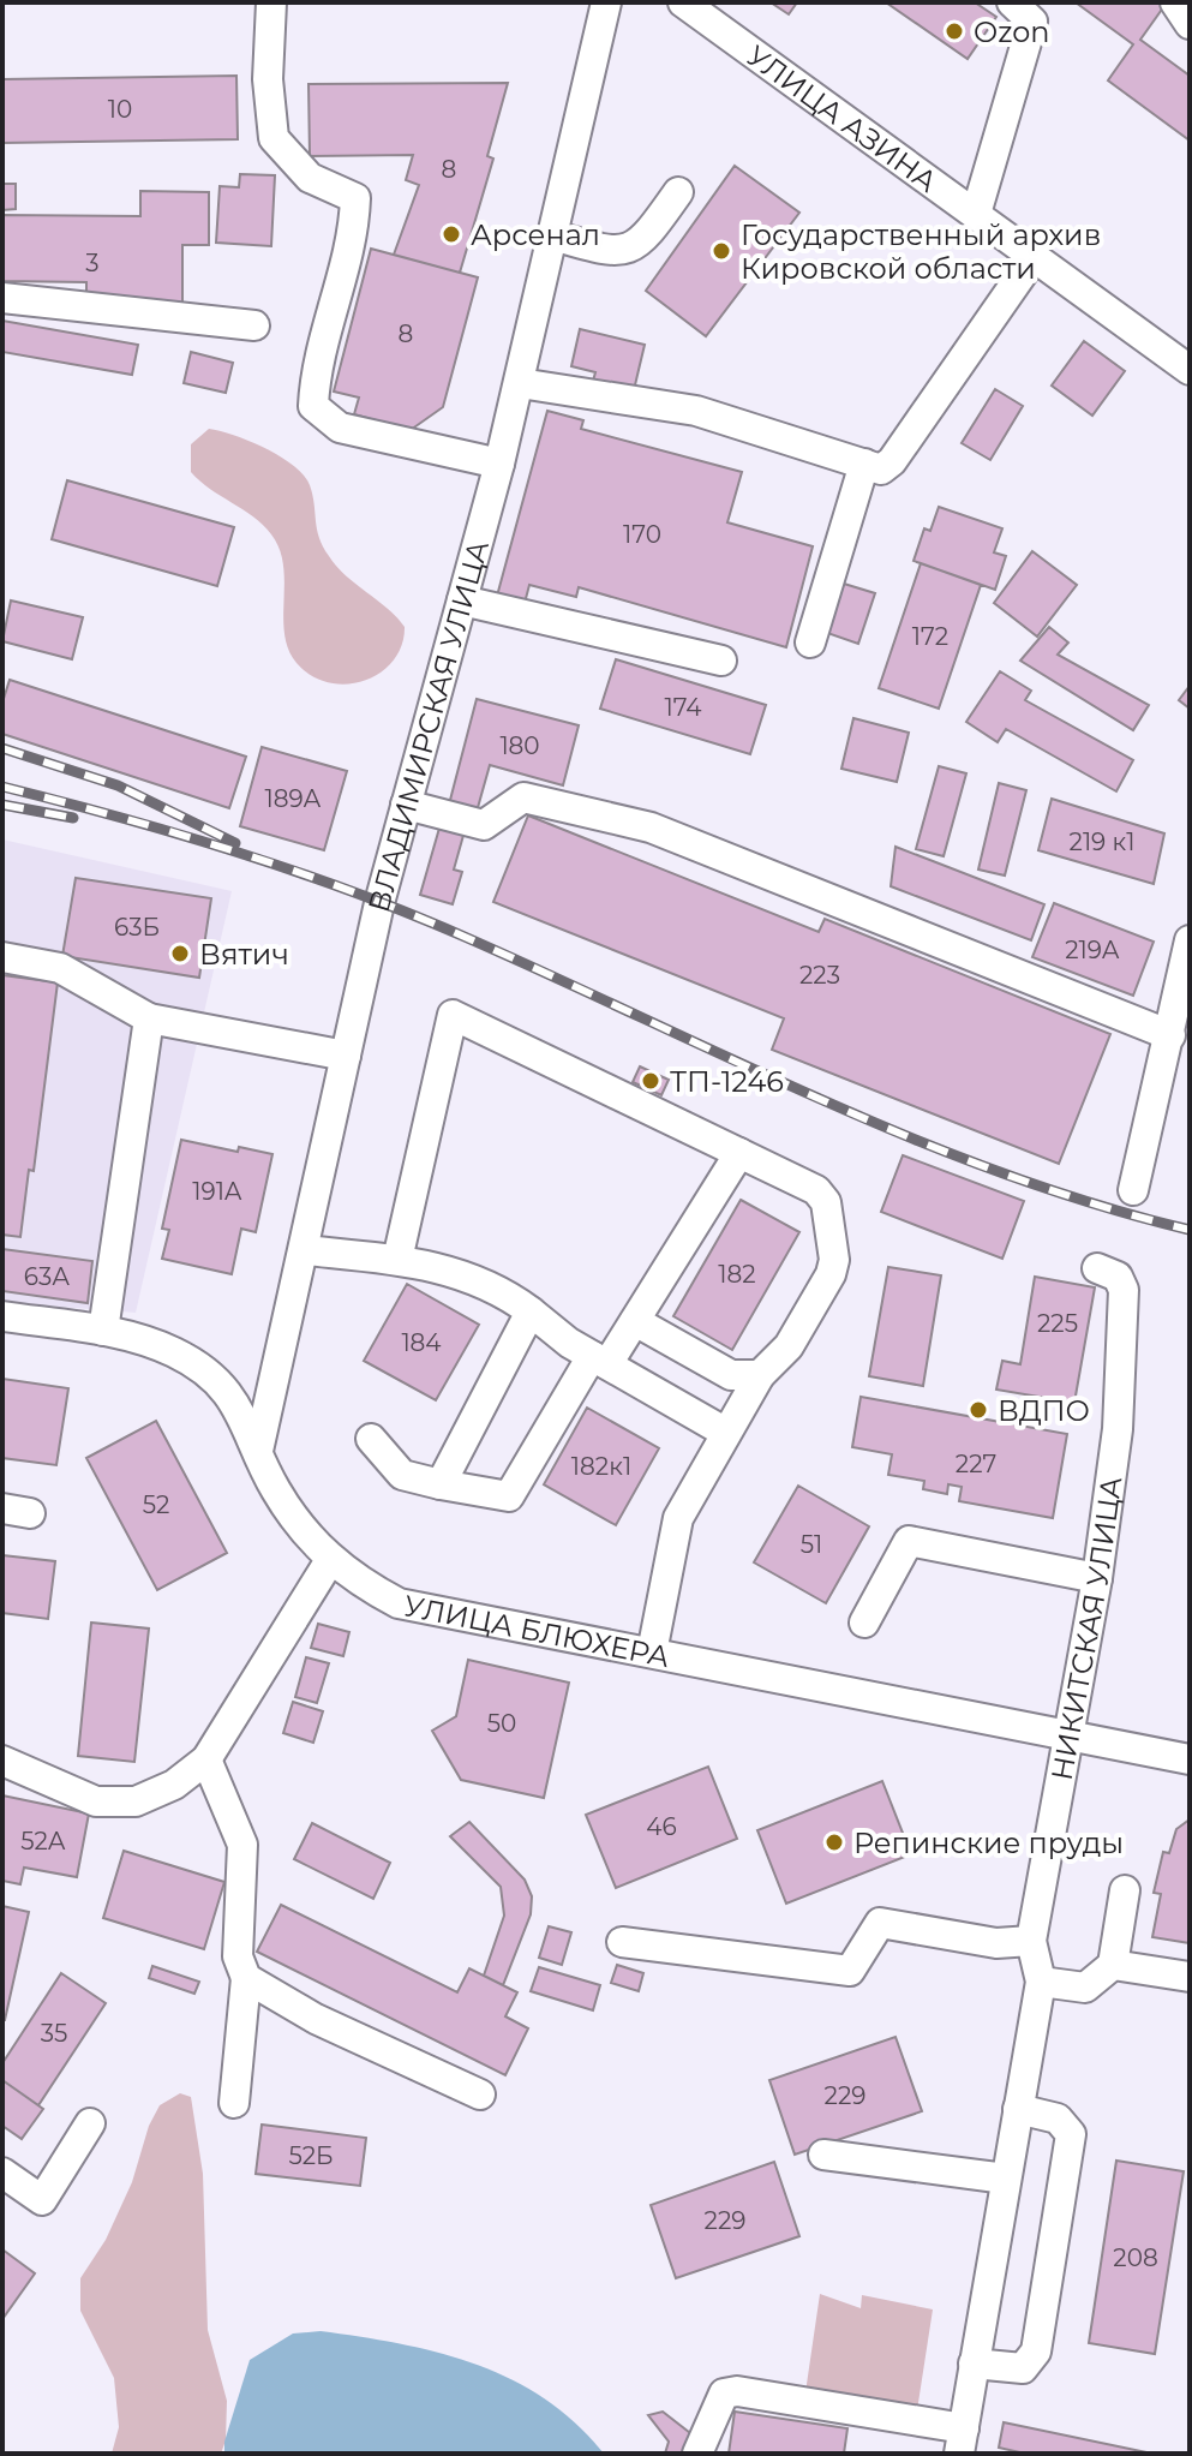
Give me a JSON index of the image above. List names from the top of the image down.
{
  "streets": {
    "street": [
      "УЛИЦА АЗИНА",
      "ВЛАДИМИРСКАЯ УЛИЦА",
      "НИКИТСКАЯ УЛИЦА",
      "УЛИЦА БЛЮХЕРА"
    ]
  },
  "crossings": [
    ["ВЛАДИМИРСКАЯ УЛИЦА", "УЛИЦА БЛЮХЕРА"],
    ["НИКИТСКАЯ УЛИЦА", "УЛИЦА БЛЮХЕРА"]
  ],
  "places": [
    "Ozon",
    "Арсенал",
    "Государственный архив Кировской области",
    "Вятич",
    "ТП-1246",
    "ВДПО",
    "Репинские пруды"
  ],
  "house_numbers": [
    "10",
    "8",
    "3",
    "8",
    "170",
    "172",
    "174",
    "180",
    "189А",
    "219 к1",
    "63Б",
    "219А",
    "223",
    "191А",
    "182",
    "63А",
    "225",
    "184",
    "227",
    "182к1",
    "52",
    "51",
    "50",
    "46",
    "52А",
    "35",
    "229",
    "52Б",
    "229",
    "208"
  ]
}
